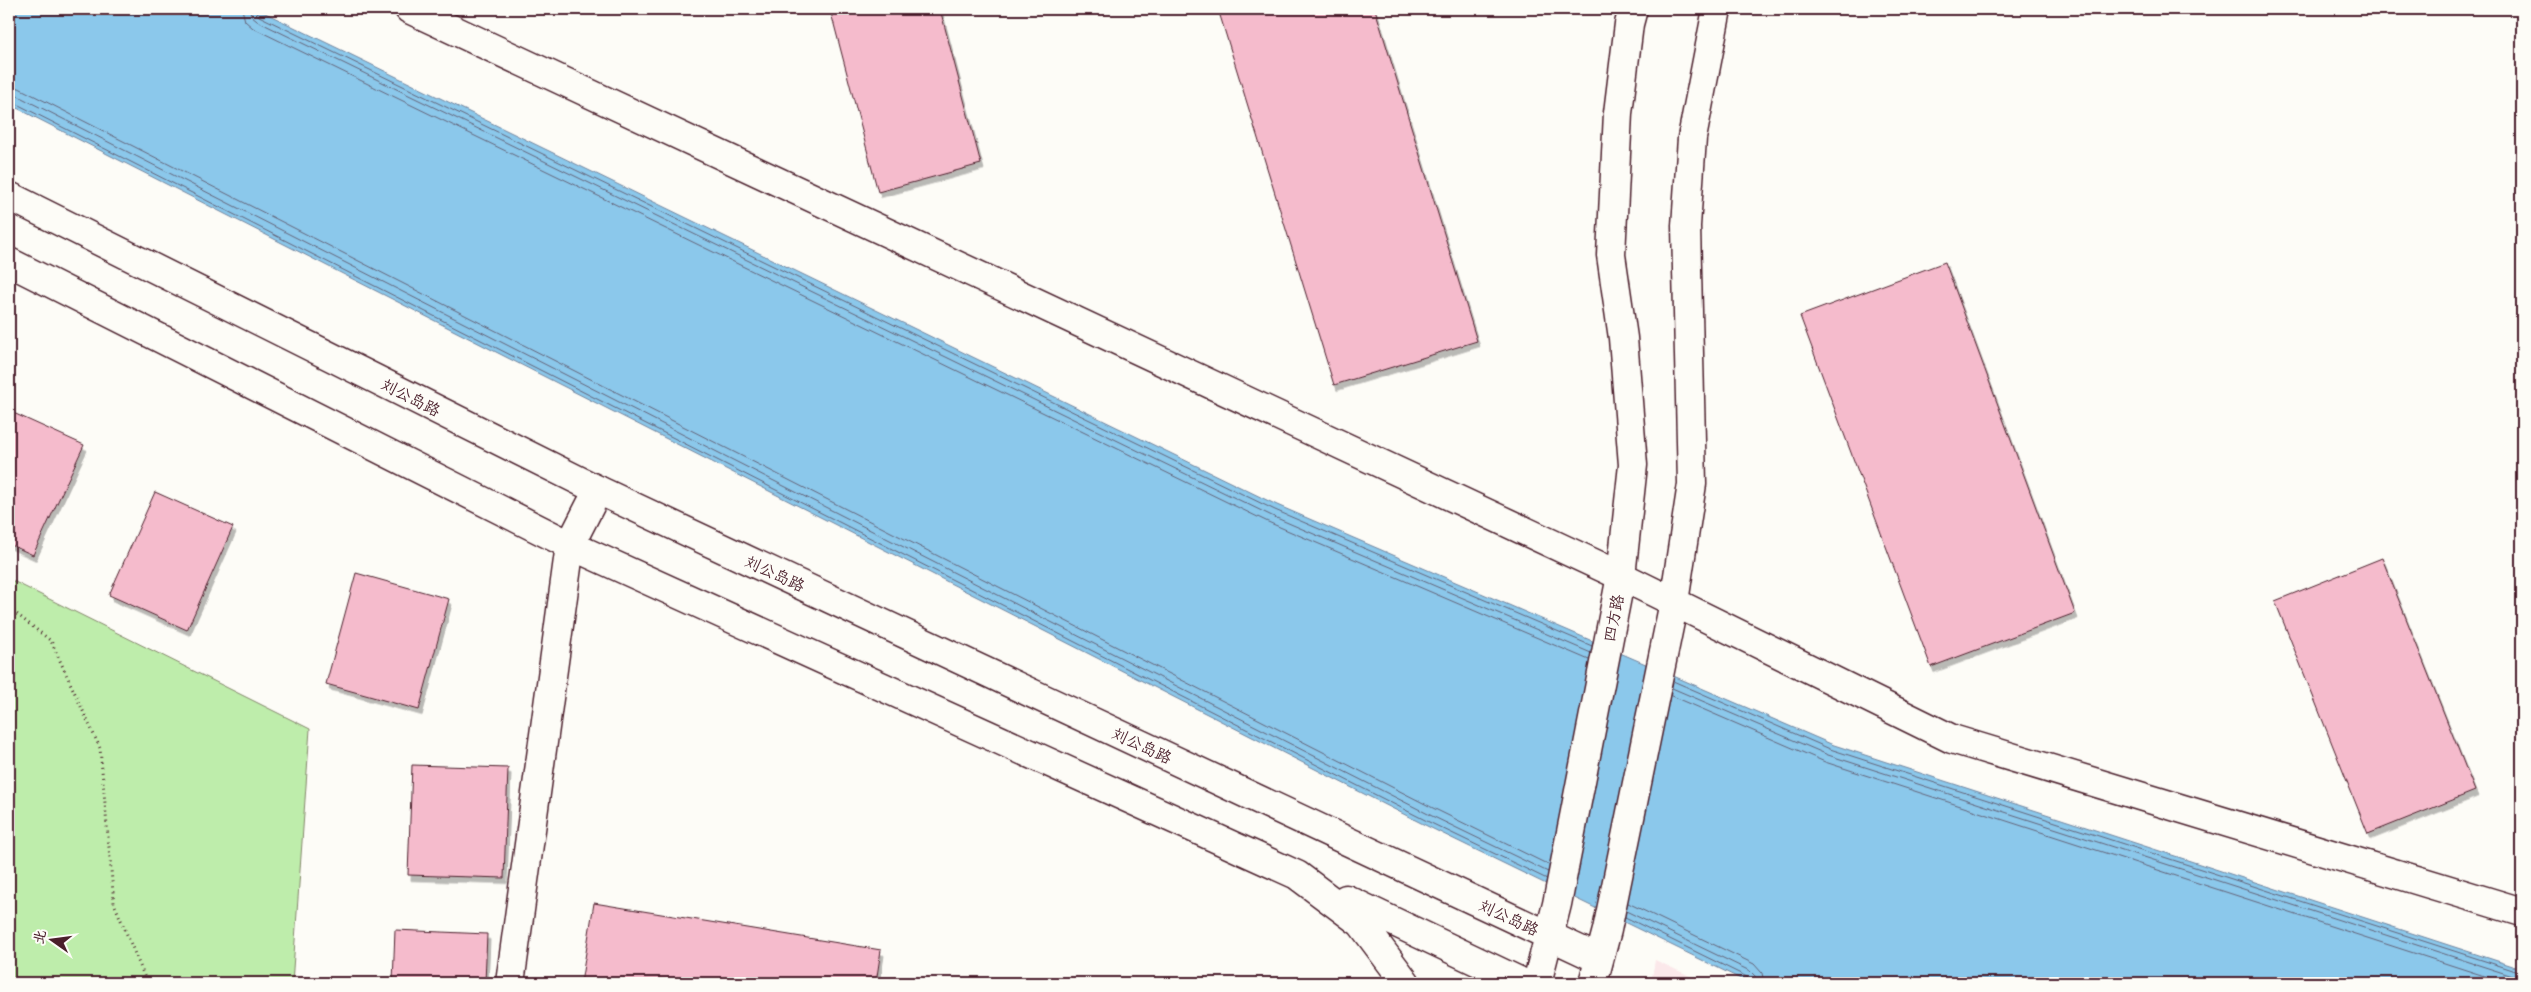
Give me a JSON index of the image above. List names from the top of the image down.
{
  "streets": {
    "main road": ["刘公岛路", "四方路"]
  },
  "crossings": [
    ["刘公岛路", "四方路"]
  ],
  "north": "left"
}
